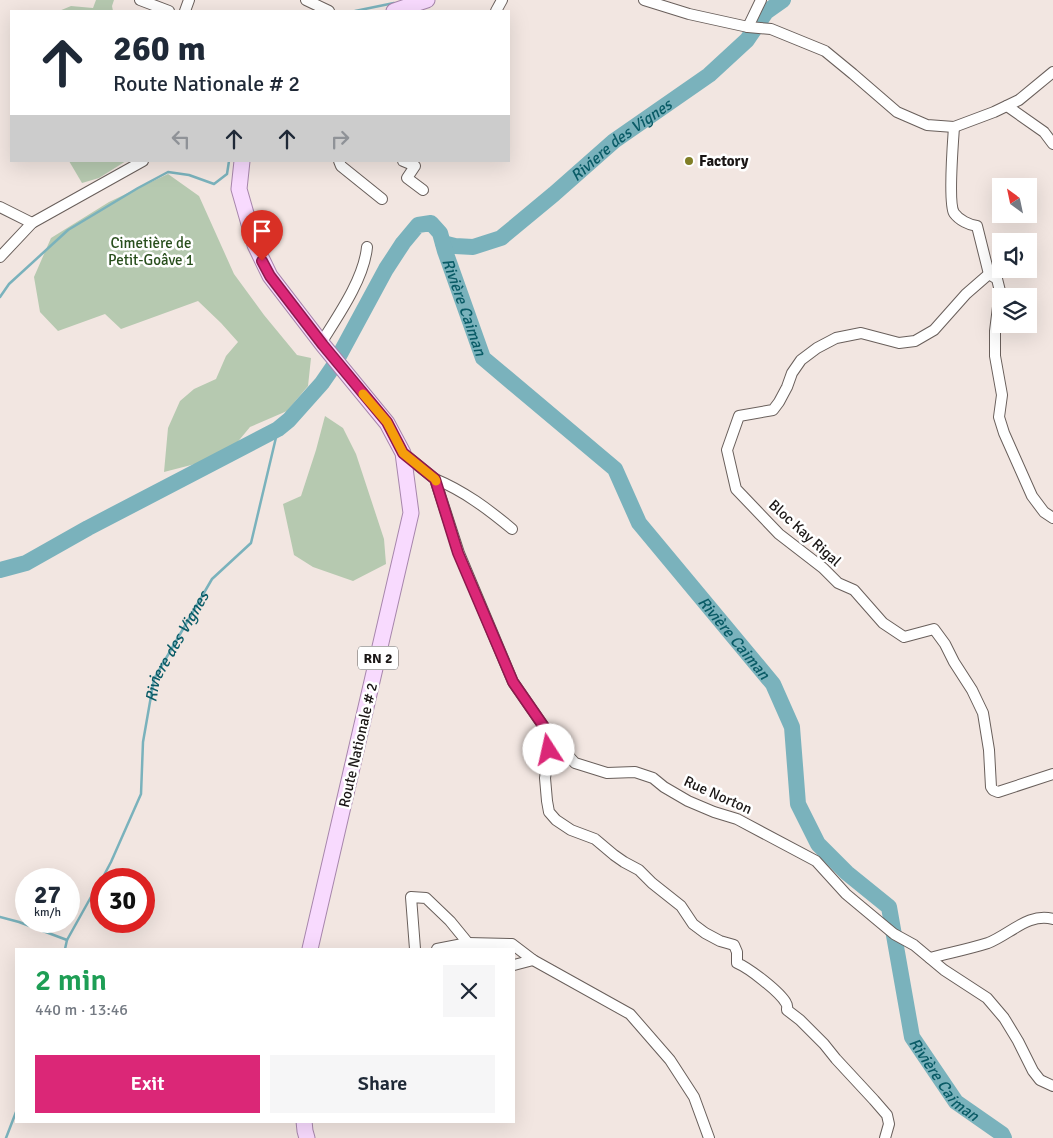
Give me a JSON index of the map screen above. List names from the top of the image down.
{
  "streets": {
    "main road": ["RN 2", "Route Nationale # 2"],
    "street": ["Bloc Kay Rigal", "Rue Norton"]
  },
  "crossings": [
    ["RN 2", "Route Nationale # 2"]
  ],
  "water": ["Riviere des Vignes", "Rivière Caiman"],
  "parks": ["Cimetière de Petit-Goâve 1"],
  "places": ["Factory"],
  "north": "top left",
  "page": {
    "turn": ["260 m", "Route Nationale # 2"],
    "speed": "27 km/h",
    "limit": "30",
    "heading": ["2 min", "440 m · 13:46"],
    "buttons": ["Exit", "Share"]
  }
}
